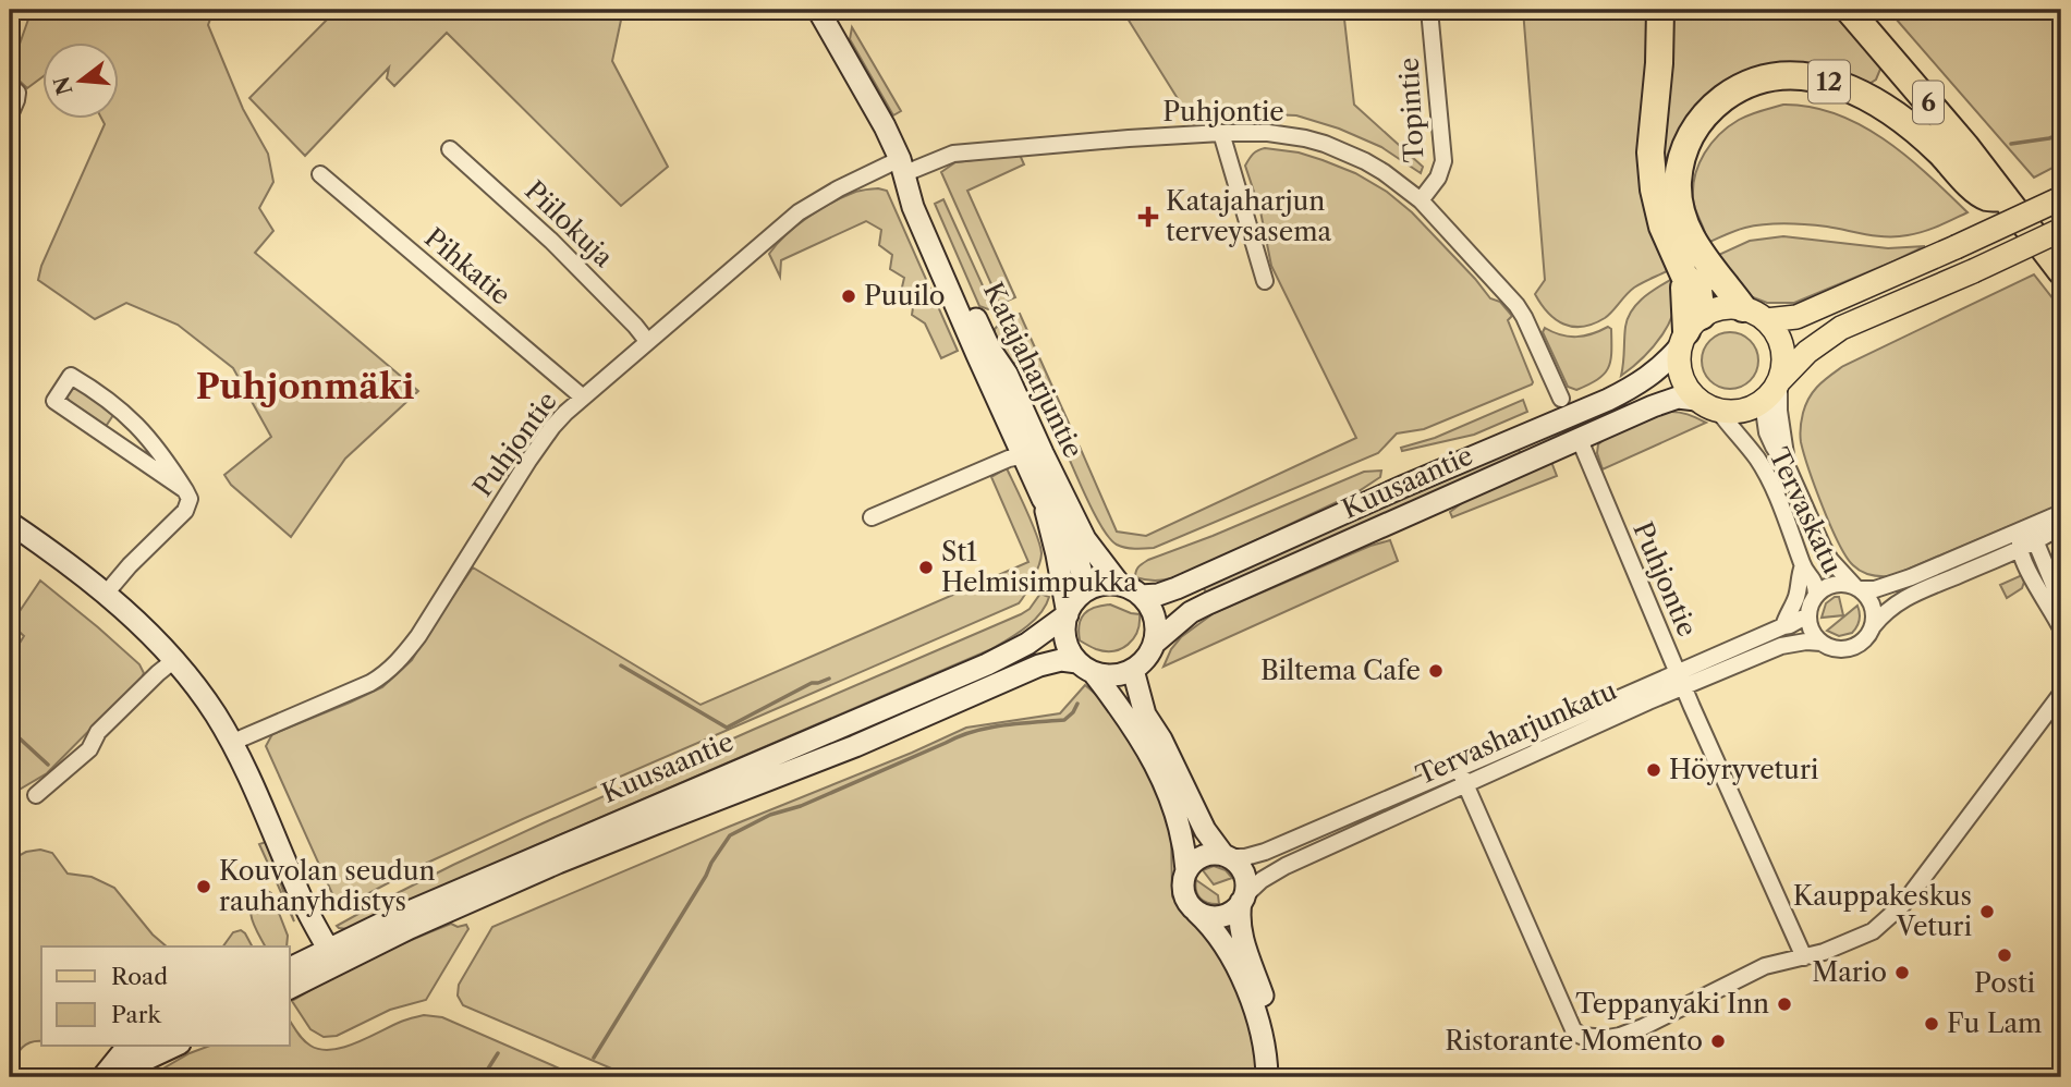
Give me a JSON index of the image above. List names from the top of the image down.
{
  "streets": {
    "highway": ["12", "6"],
    "main road": ["Katajaharjuntie", "Kuusaantie"],
    "street": [
      "Topintie",
      "Puhjontie",
      "Piilokuja",
      "Pihkatie",
      "Tervaskatu",
      "Tervasharjunkatu"
    ]
  },
  "crossings": [
    ["12", "6"],
    ["12", "Kuusaantie"],
    ["12", "Tervaskatu"],
    ["Topintie", "Puhjontie"],
    ["Puhjontie", "Piilokuja"],
    ["Puhjontie", "Pihkatie"],
    ["Puhjontie", "Katajaharjuntie"],
    ["Puhjontie", "Tervasharjunkatu"],
    ["Katajaharjuntie", "Kuusaantie"],
    ["Kuusaantie", "Tervaskatu"],
    ["Tervaskatu", "Tervasharjunkatu"]
  ],
  "districts": ["Puhjonmäki"],
  "places": {
    "health": ["Katajaharjun terveysasema"],
    "other": [
      "Puuilo",
      "St1 Helmisimpukka",
      "Biltema Cafe",
      "Höyryveturi",
      "Kouvolan seudun rauhanyhdistys",
      "Kauppakeskus Veturi",
      "Posti",
      "Mario",
      "Teppanyaki Inn",
      "Fu Lam",
      "Ristorante Momento"
    ]
  },
  "legend": ["Road", "Park"],
  "north": "left"
}
